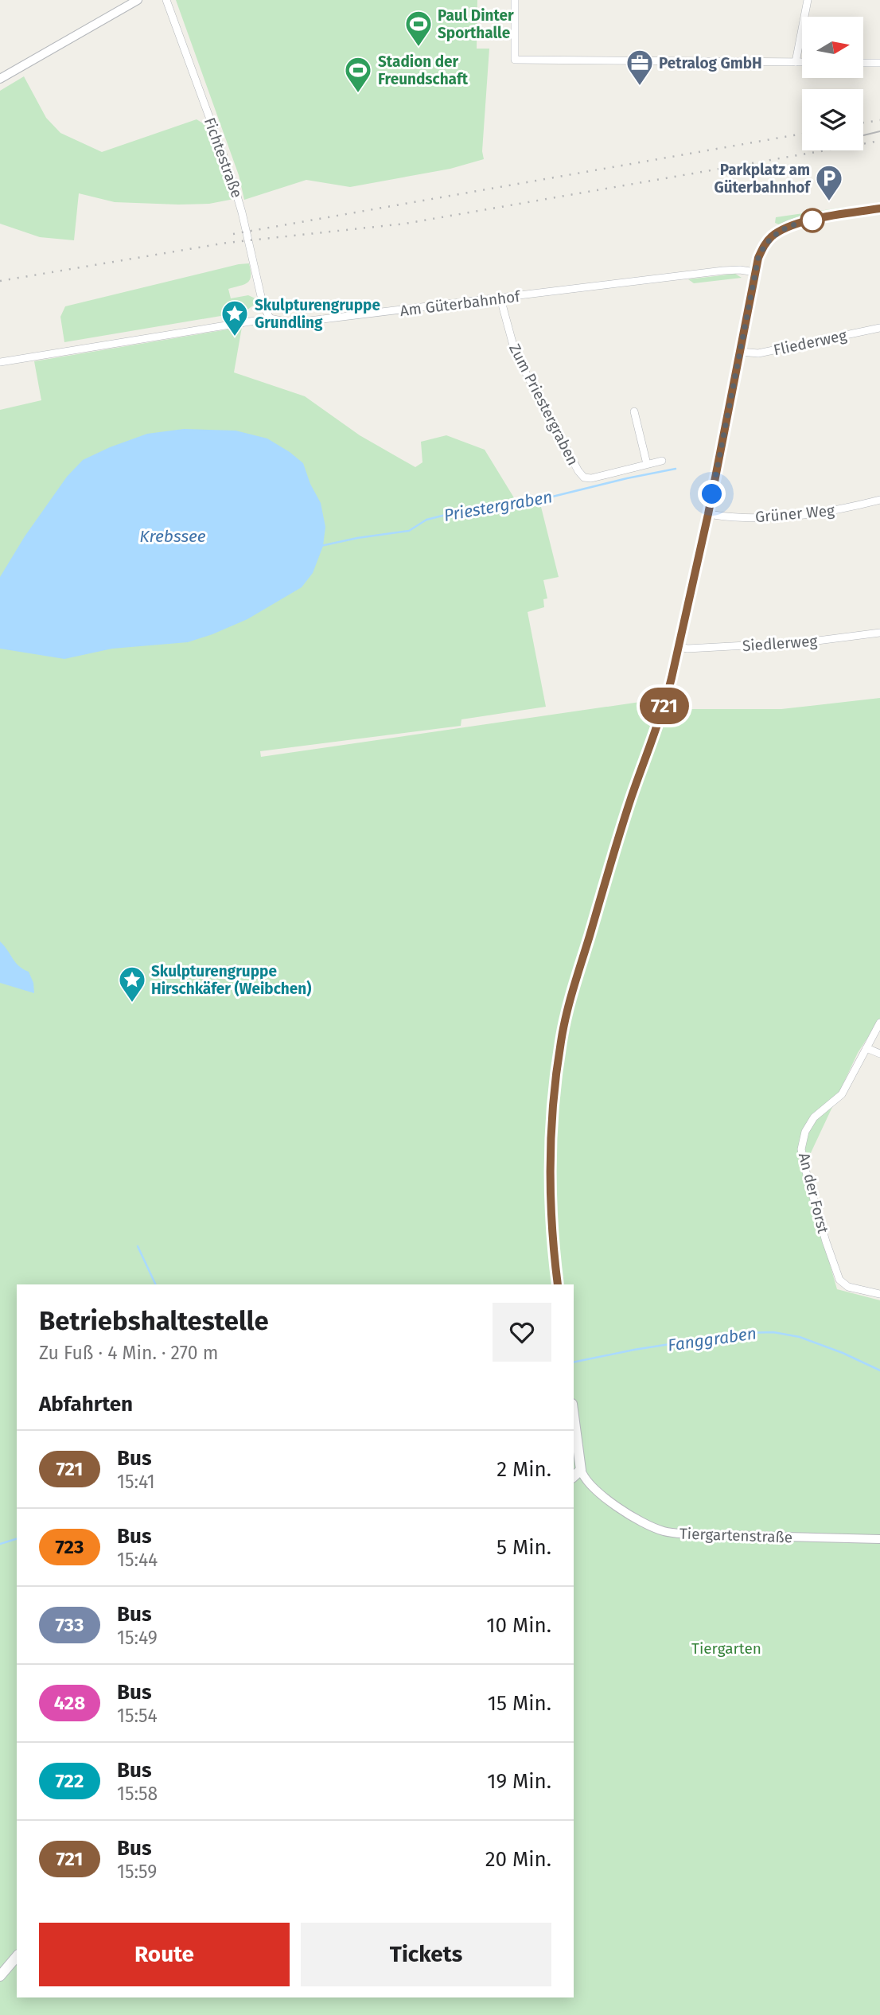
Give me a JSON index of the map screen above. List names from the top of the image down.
{
  "streets": {
    "street": [
      "Fichtestraße",
      "Am Güterbahnhof",
      "Fliederweg",
      "Zum Priestergraben",
      "Grüner Weg",
      "Siedlerweg",
      "An der Forst",
      "Tiergartenstraße"
    ]
  },
  "crossings": [
    ["Fichtestraße", "Am Güterbahnhof"],
    ["Am Güterbahnhof", "Zum Priestergraben"]
  ],
  "water": ["Priestergraben", "Krebssee", "Fanggraben"],
  "parks": ["Tiergarten"],
  "places": {
    "sports": ["Paul Dinter Sporthalle", "Stadion der Freundschaft"],
    "office": ["Petralog GmbH"],
    "parking": ["Parkplatz am Güterbahnhof"],
    "place": ["Skulpturengruppe Grundling", "Skulpturengruppe Hirschkäfer (Weibchen)"]
  },
  "lines": ["bus line 721"],
  "north": "right",
  "page": {
    "on_map": "721",
    "heading": [
      ["Betriebshaltestelle", "Zu Fuß · 4 Min. · 270 m"],
      "Abfahrten"
    ],
    "list": [
      {
        "mark": "721",
        "name": "Bus",
        "note": "15:41",
        "value": "2 Min."
      },
      {
        "mark": "723",
        "name": "Bus",
        "note": "15:44",
        "value": "5 Min."
      },
      {
        "mark": "733",
        "name": "Bus",
        "note": "15:49",
        "value": "10 Min."
      },
      {
        "mark": "428",
        "name": "Bus",
        "note": "15:54",
        "value": "15 Min."
      },
      {
        "mark": "722",
        "name": "Bus",
        "note": "15:58",
        "value": "19 Min."
      },
      {
        "mark": "721",
        "name": "Bus",
        "note": "15:59",
        "value": "20 Min."
      }
    ],
    "buttons": ["Route", "Tickets"]
  }
}
